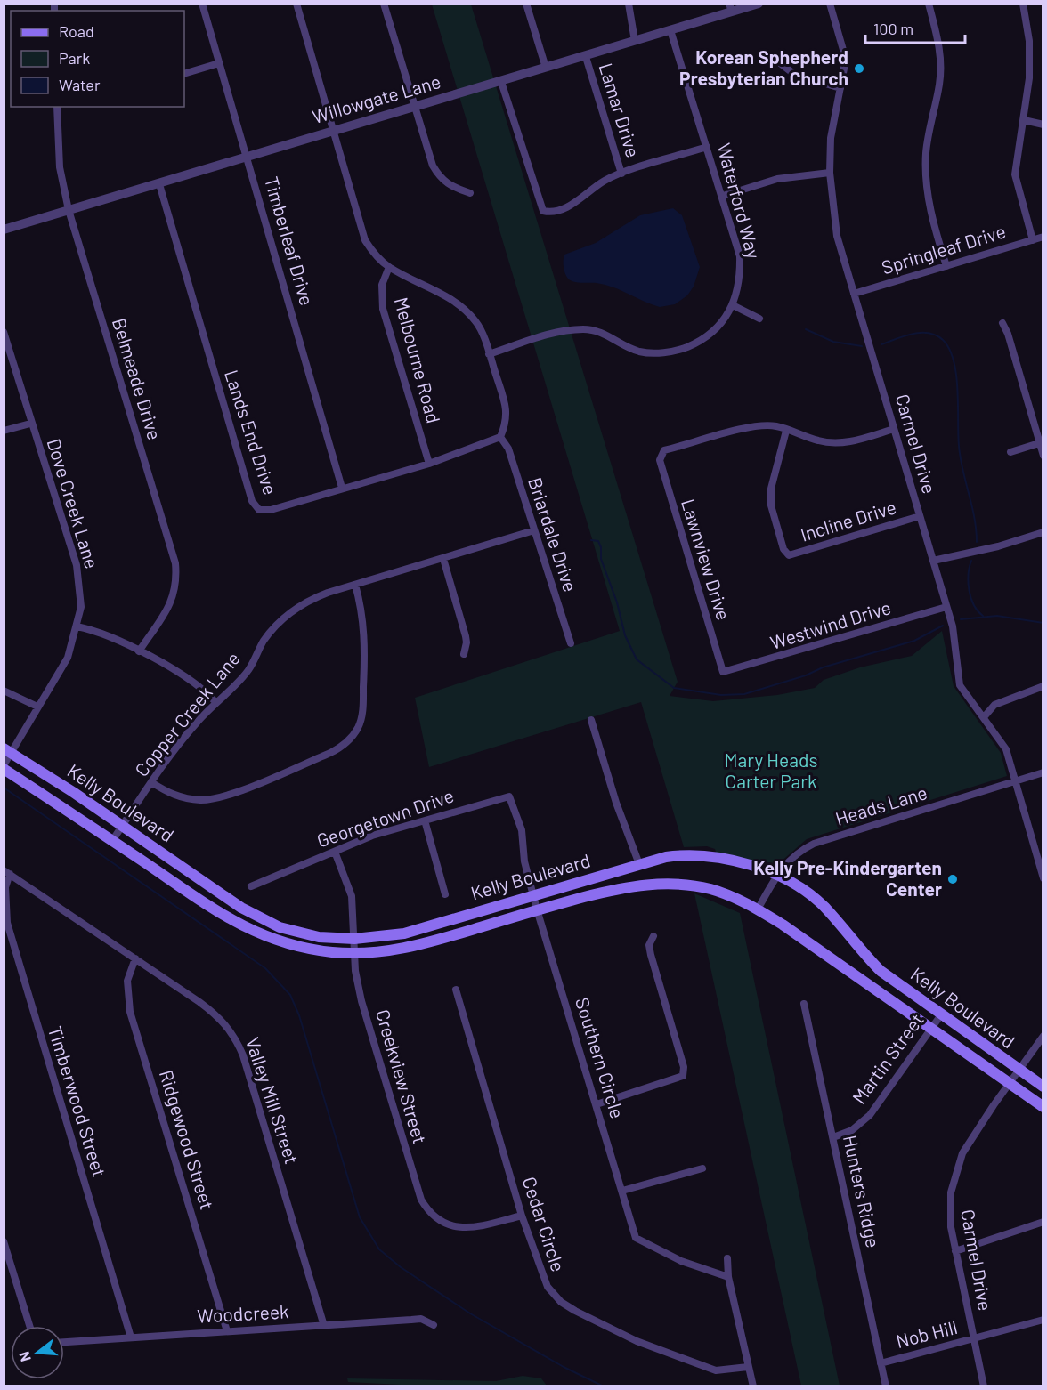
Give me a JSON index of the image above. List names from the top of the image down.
{
  "streets": {
    "main road": ["Kelly Boulevard"],
    "street": [
      "Willowgate Lane",
      "Lamar Drive",
      "Waterford Way",
      "Timberleaf Drive",
      "Springleaf Drive",
      "Melbourne Road",
      "Belmeade Drive",
      "Lands End Drive",
      "Carmel Drive",
      "Dove Creek Lane",
      "Incline Drive",
      "Briardale Drive",
      "Lawnview Drive",
      "Westwind Drive",
      "Copper Creek Lane",
      "Heads Lane",
      "Georgetown Drive",
      "Southern Circle",
      "Martin Street",
      "Creekview Street",
      "Valley Mill Street",
      "Timberwood Street",
      "Ridgewood Street",
      "Hunters Ridge",
      "Cedar Circle",
      "Woodcreek",
      "Nob Hill"
    ]
  },
  "crossings": [
    ["Willowgate Lane", "Lamar Drive"],
    ["Willowgate Lane", "Waterford Way"],
    ["Willowgate Lane", "Timberleaf Drive"],
    ["Willowgate Lane", "Belmeade Drive"],
    ["Willowgate Lane", "Lands End Drive"],
    ["Timberleaf Drive", "Lands End Drive"],
    ["Springleaf Drive", "Carmel Drive"],
    ["Melbourne Road", "Lands End Drive"],
    ["Lands End Drive", "Briardale Drive"],
    ["Carmel Drive", "Incline Drive"],
    ["Carmel Drive", "Westwind Drive"],
    ["Carmel Drive", "Kelly Boulevard"],
    ["Carmel Drive", "Heads Lane"],
    ["Carmel Drive", "Nob Hill"],
    ["Dove Creek Lane", "Kelly Boulevard"],
    ["Incline Drive", "Lawnview Drive"],
    ["Briardale Drive", "Copper Creek Lane"],
    ["Lawnview Drive", "Westwind Drive"],
    ["Copper Creek Lane", "Kelly Boulevard"],
    ["Kelly Boulevard", "Heads Lane"],
    ["Kelly Boulevard", "Southern Circle"],
    ["Kelly Boulevard", "Martin Street"],
    ["Kelly Boulevard", "Creekview Street"],
    ["Georgetown Drive", "Southern Circle"],
    ["Georgetown Drive", "Creekview Street"],
    ["Martin Street", "Hunters Ridge"],
    ["Creekview Street", "Cedar Circle"],
    ["Valley Mill Street", "Timberwood Street"],
    ["Valley Mill Street", "Ridgewood Street"],
    ["Valley Mill Street", "Woodcreek"],
    ["Timberwood Street", "Woodcreek"],
    ["Ridgewood Street", "Woodcreek"],
    ["Hunters Ridge", "Nob Hill"]
  ],
  "parks": ["Mary Heads Carter Park"],
  "places": ["Korean Sphepherd Presbyterian Church", "Kelly Pre-Kindergarten Center"],
  "legend": ["Road", "Park", "Water"],
  "scale_bar": "100 m",
  "north": "left"
}
